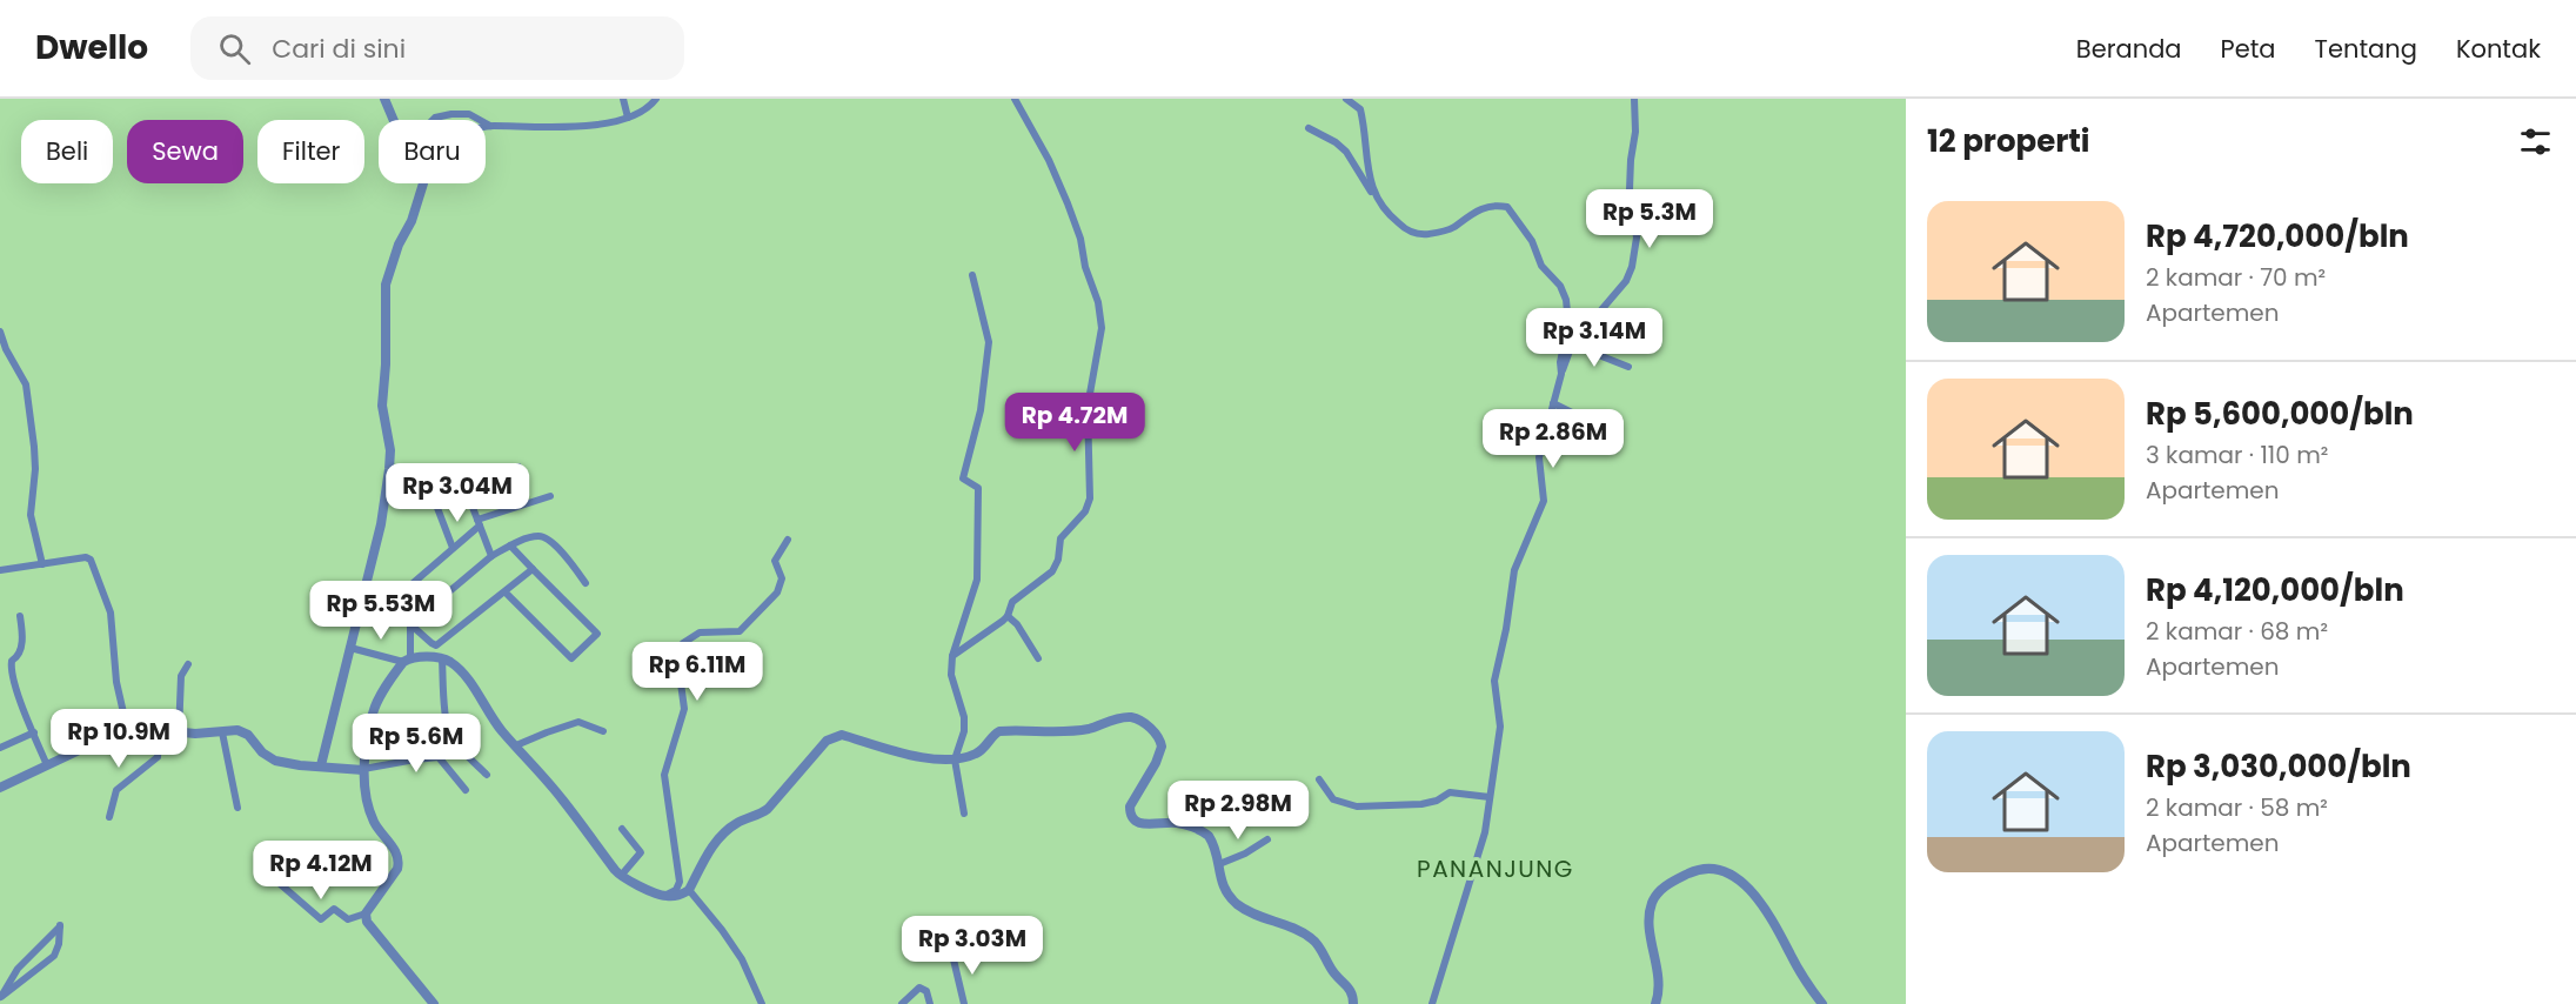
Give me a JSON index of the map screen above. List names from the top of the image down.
{
  "districts": ["PANANJUNG"],
  "page": {
    "header": "Dwello",
    "search": "Cari di sini",
    "nav": [
      "Beranda",
      "Peta",
      "Tentang",
      "Kontak"
    ],
    "heading": "12 properti",
    "chip": [
      "Beli",
      "Sewa",
      "Filter",
      "Baru"
    ],
    "list": [
      {
        "name": "Rp 4,720,000/bln",
        "note": "2 kamar · 70 m² · Apartemen"
      },
      {
        "name": "Rp 5,600,000/bln",
        "note": "3 kamar · 110 m² · Apartemen"
      },
      {
        "name": "Rp 4,120,000/bln",
        "note": "2 kamar · 68 m² · Apartemen"
      },
      {
        "name": "Rp 3,030,000/bln",
        "note": "2 kamar · 58 m² · Apartemen"
      }
    ],
    "price": [
      "Rp 5.3M",
      "Rp 3.14M",
      "Rp 4.72M",
      "Rp 2.86M",
      "Rp 3.04M",
      "Rp 5.53M",
      "Rp 6.11M",
      "Rp 10.9M",
      "Rp 5.6M",
      "Rp 2.98M",
      "Rp 4.12M",
      "Rp 3.03M"
    ]
  }
}
